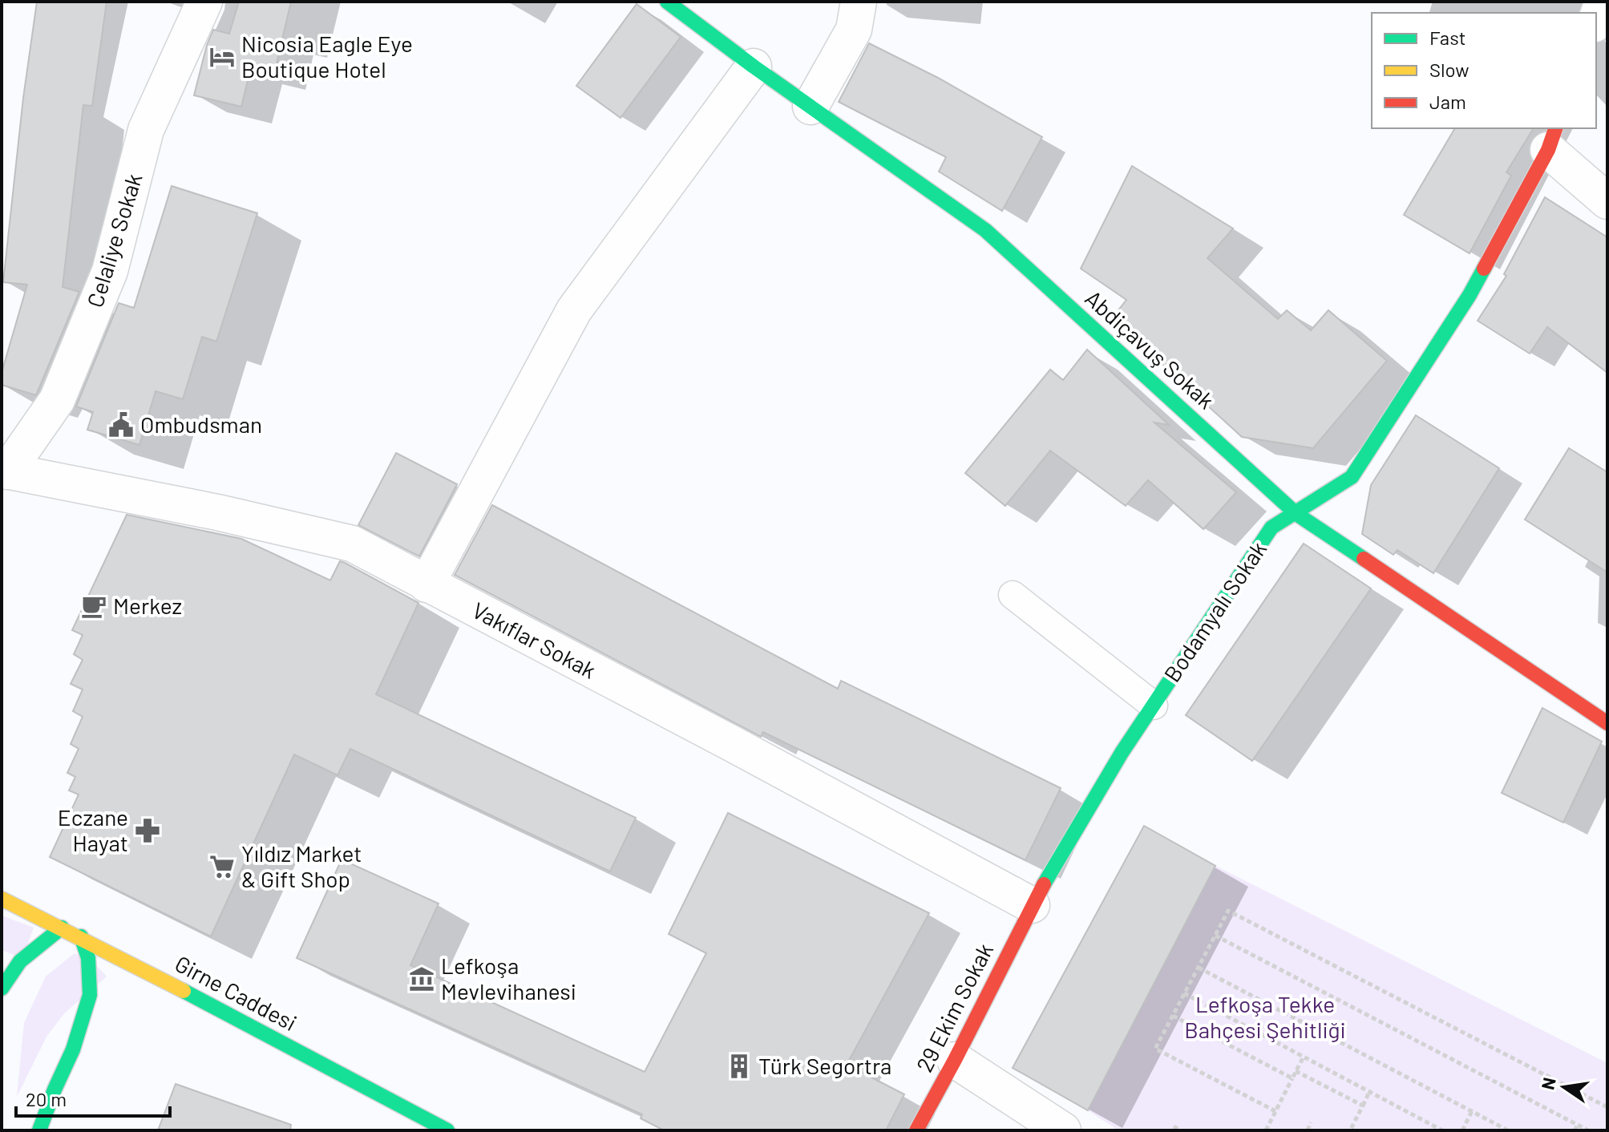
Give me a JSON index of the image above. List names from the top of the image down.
{
  "streets": {
    "street": [
      "Celaliye Sokak",
      "Abdiçavuş Sokak",
      "Bodamyalı Sokak",
      "Vakıflar Sokak",
      "Girne Caddesi",
      "29 Ekim Sokak"
    ]
  },
  "crossings": [
    ["Celaliye Sokak", "Vakıflar Sokak"],
    ["Abdiçavuş Sokak", "Bodamyalı Sokak"],
    ["Bodamyalı Sokak", "Vakıflar Sokak"],
    ["Bodamyalı Sokak", "29 Ekim Sokak"],
    ["Vakıflar Sokak", "29 Ekim Sokak"]
  ],
  "parks": ["Lefkoşa Tekke Bahçesi Şehitliği"],
  "places": {
    "hotel": ["Nicosia Eagle Eye Boutique Hotel"],
    "public building": ["Ombudsman"],
    "cafe": ["Merkez"],
    "pharmacy": ["Eczane Hayat"],
    "supermarket": ["Yıldız Market & Gift Shop"],
    "museum": ["Lefkoşa Mevlevihanesi"],
    "building": ["Türk Segortra"]
  },
  "legend": ["Fast", "Slow", "Jam"],
  "scale_bar": "20 m",
  "north": "left"
}
